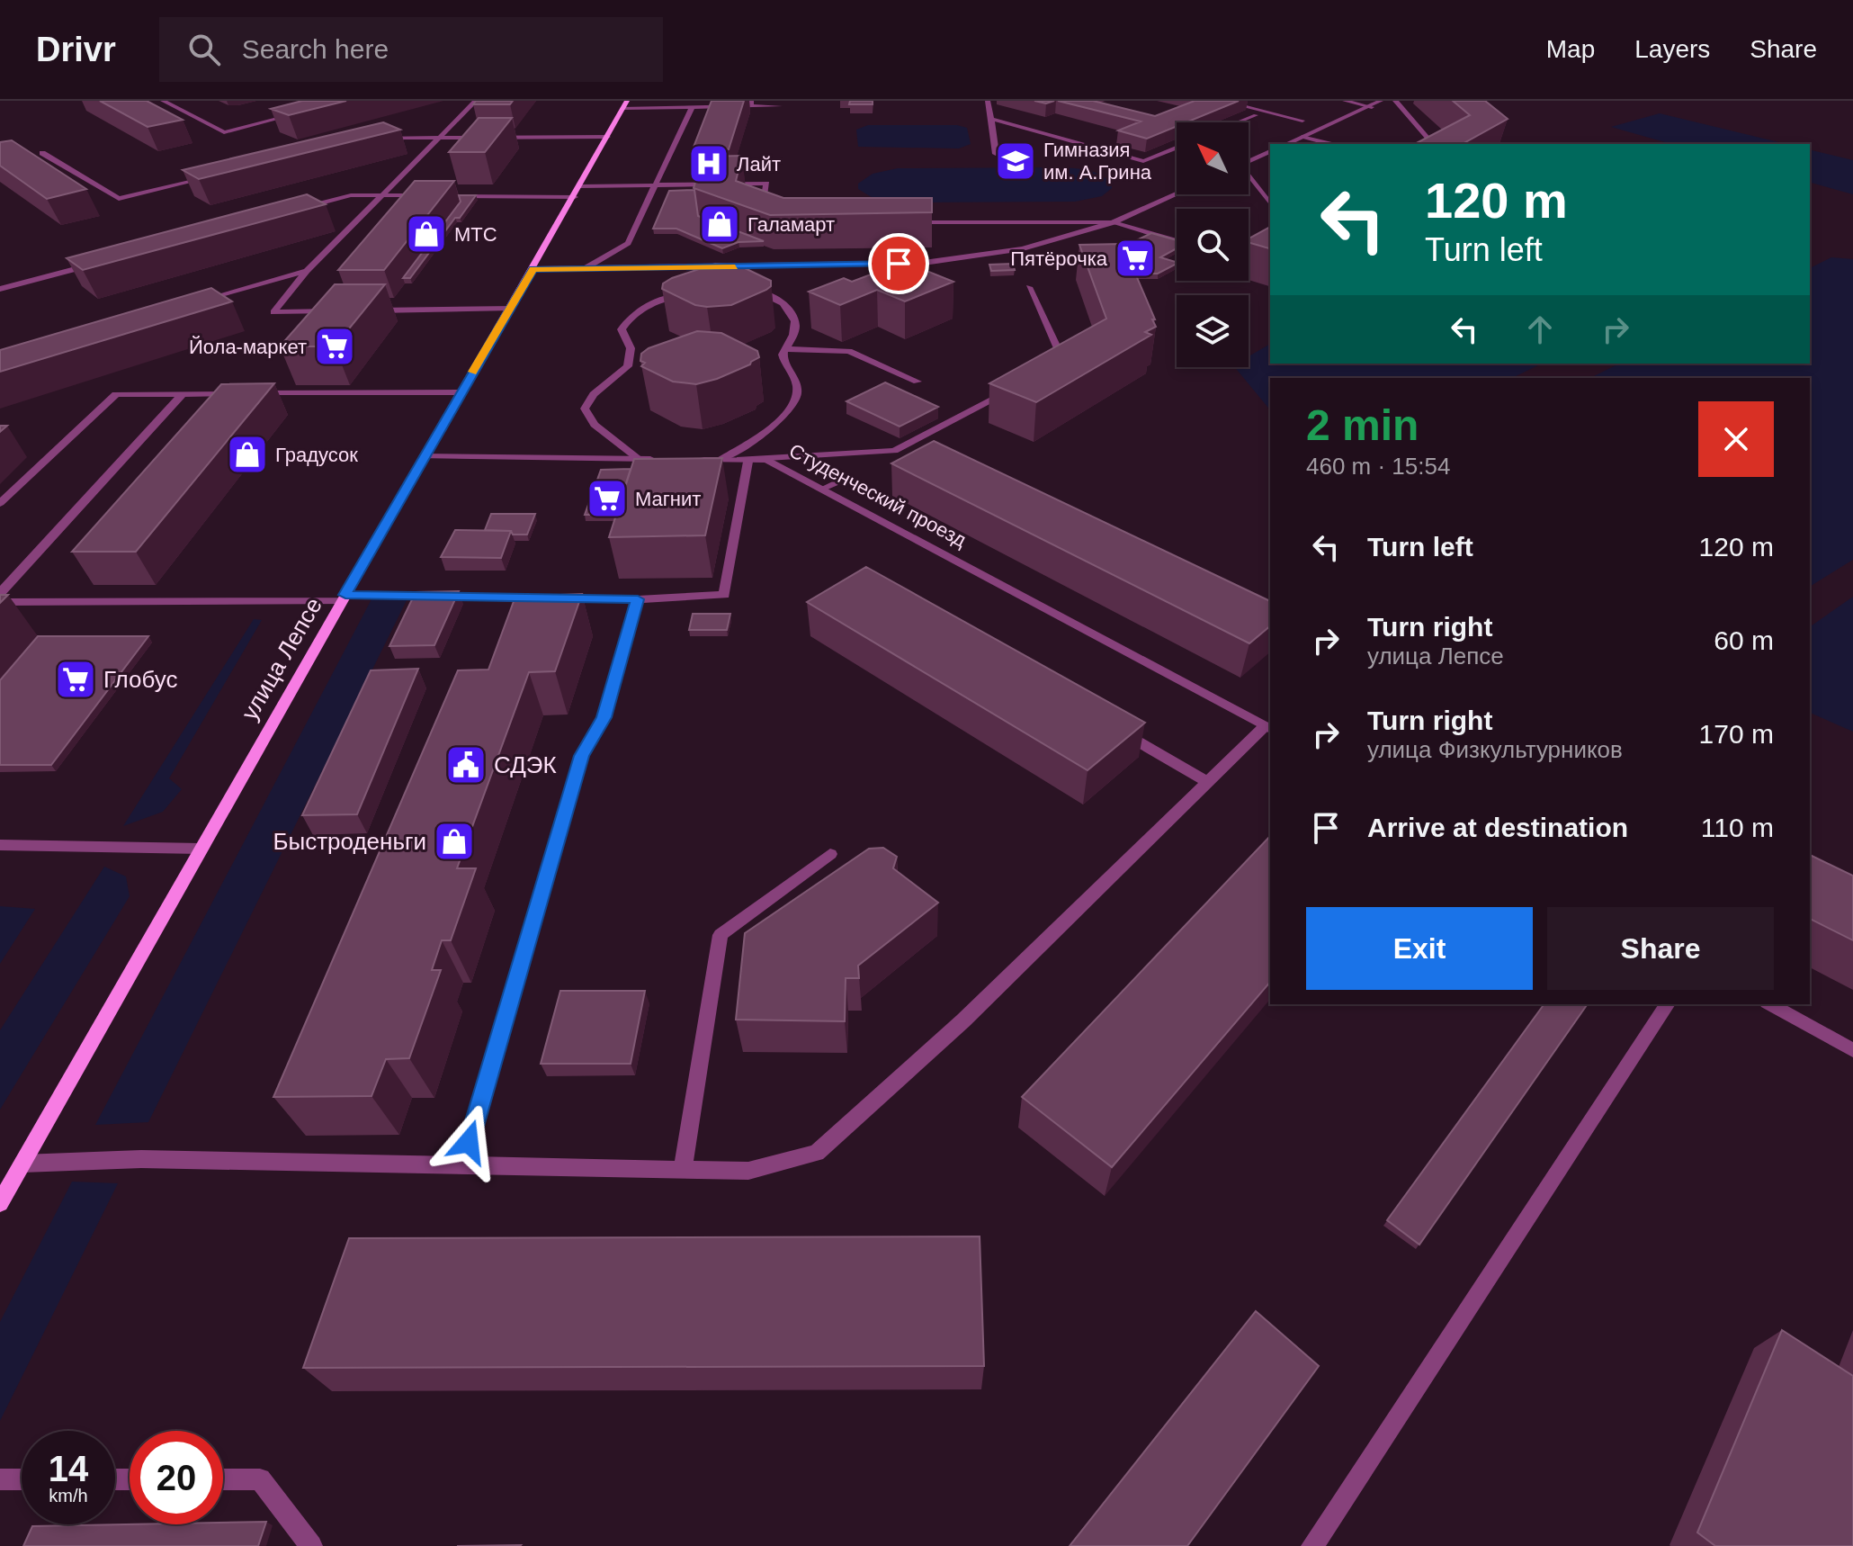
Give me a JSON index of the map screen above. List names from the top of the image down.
{
  "streets": {
    "main road": ["улица Лепсе"],
    "street": ["Студенческий проезд"]
  },
  "places": {
    "school or university": ["Гимназия им. А.Грина"],
    "hospital": ["Лайт"],
    "shop": [
      "Галамарт",
      "МТС",
      "Градусок",
      "Быстроденьги"
    ],
    "supermarket": [
      "Пятёрочка",
      "Йола-маркет",
      "Магнит",
      "Глобус"
    ],
    "public building": ["СДЭК"]
  },
  "north": "top left",
  "page": {
    "header": "Drivr",
    "search": "Search here",
    "nav": ["Map", "Layers", "Share"],
    "turn": ["120 m", "Turn left"],
    "heading": ["2 min", "460 m · 15:54"],
    "list": [
      {
        "name": "Turn left",
        "value": "120 m"
      },
      {
        "name": "Turn right",
        "note": "улица Лепсе",
        "value": "60 m"
      },
      {
        "name": "Turn right",
        "note": "улица Физкультурников",
        "value": "170 m"
      },
      {
        "name": "Arrive at destination",
        "value": "110 m"
      }
    ],
    "buttons": ["Exit", "Share"],
    "speed": "14 km/h",
    "limit": "20"
  }
}
